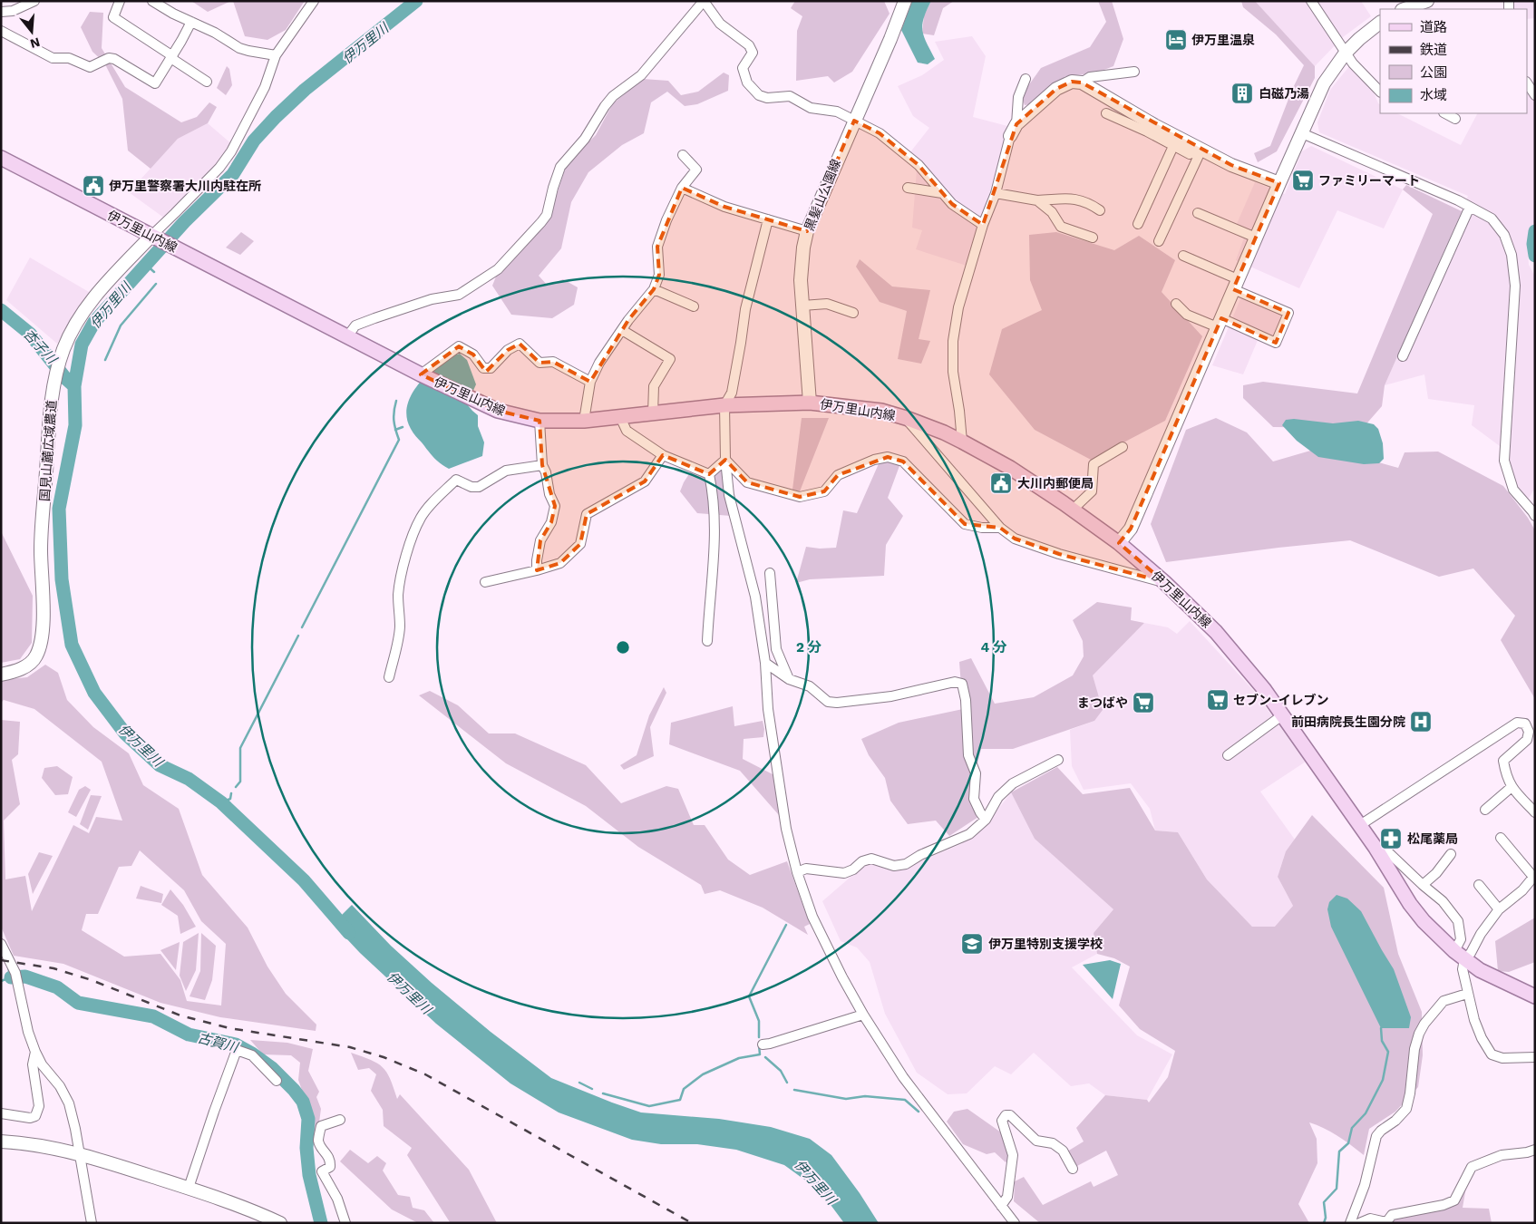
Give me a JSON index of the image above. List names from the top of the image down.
{
  "streets": {
    "main road": ["伊万里山内線"],
    "street": ["黒髪山公園線", "国見山麓広域農道"]
  },
  "crossings": [
    ["黒髪山公園線", "伊万里山内線"],
    ["伊万里山内線", "国見山麓広域農道"]
  ],
  "water": ["伊万里川", "杏子川", "古賀川"],
  "places": {
    "hotel": ["伊万里温泉"],
    "building": ["白磁乃湯"],
    "supermarket": ["ファミリーマート", "セブン-イレブン", "まつばや"],
    "public building": ["伊万里警察署大川内駐在所", "大川内郵便局"],
    "hospital": ["前田病院長生園分院"],
    "pharmacy": ["松尾薬局"],
    "school or university": ["伊万里特別支援学校"]
  },
  "legend": [
    "道路",
    "鉄道",
    "公園",
    "水域"
  ],
  "north": "bottom",
  "rings": ["2 分", "4 分"]
}
